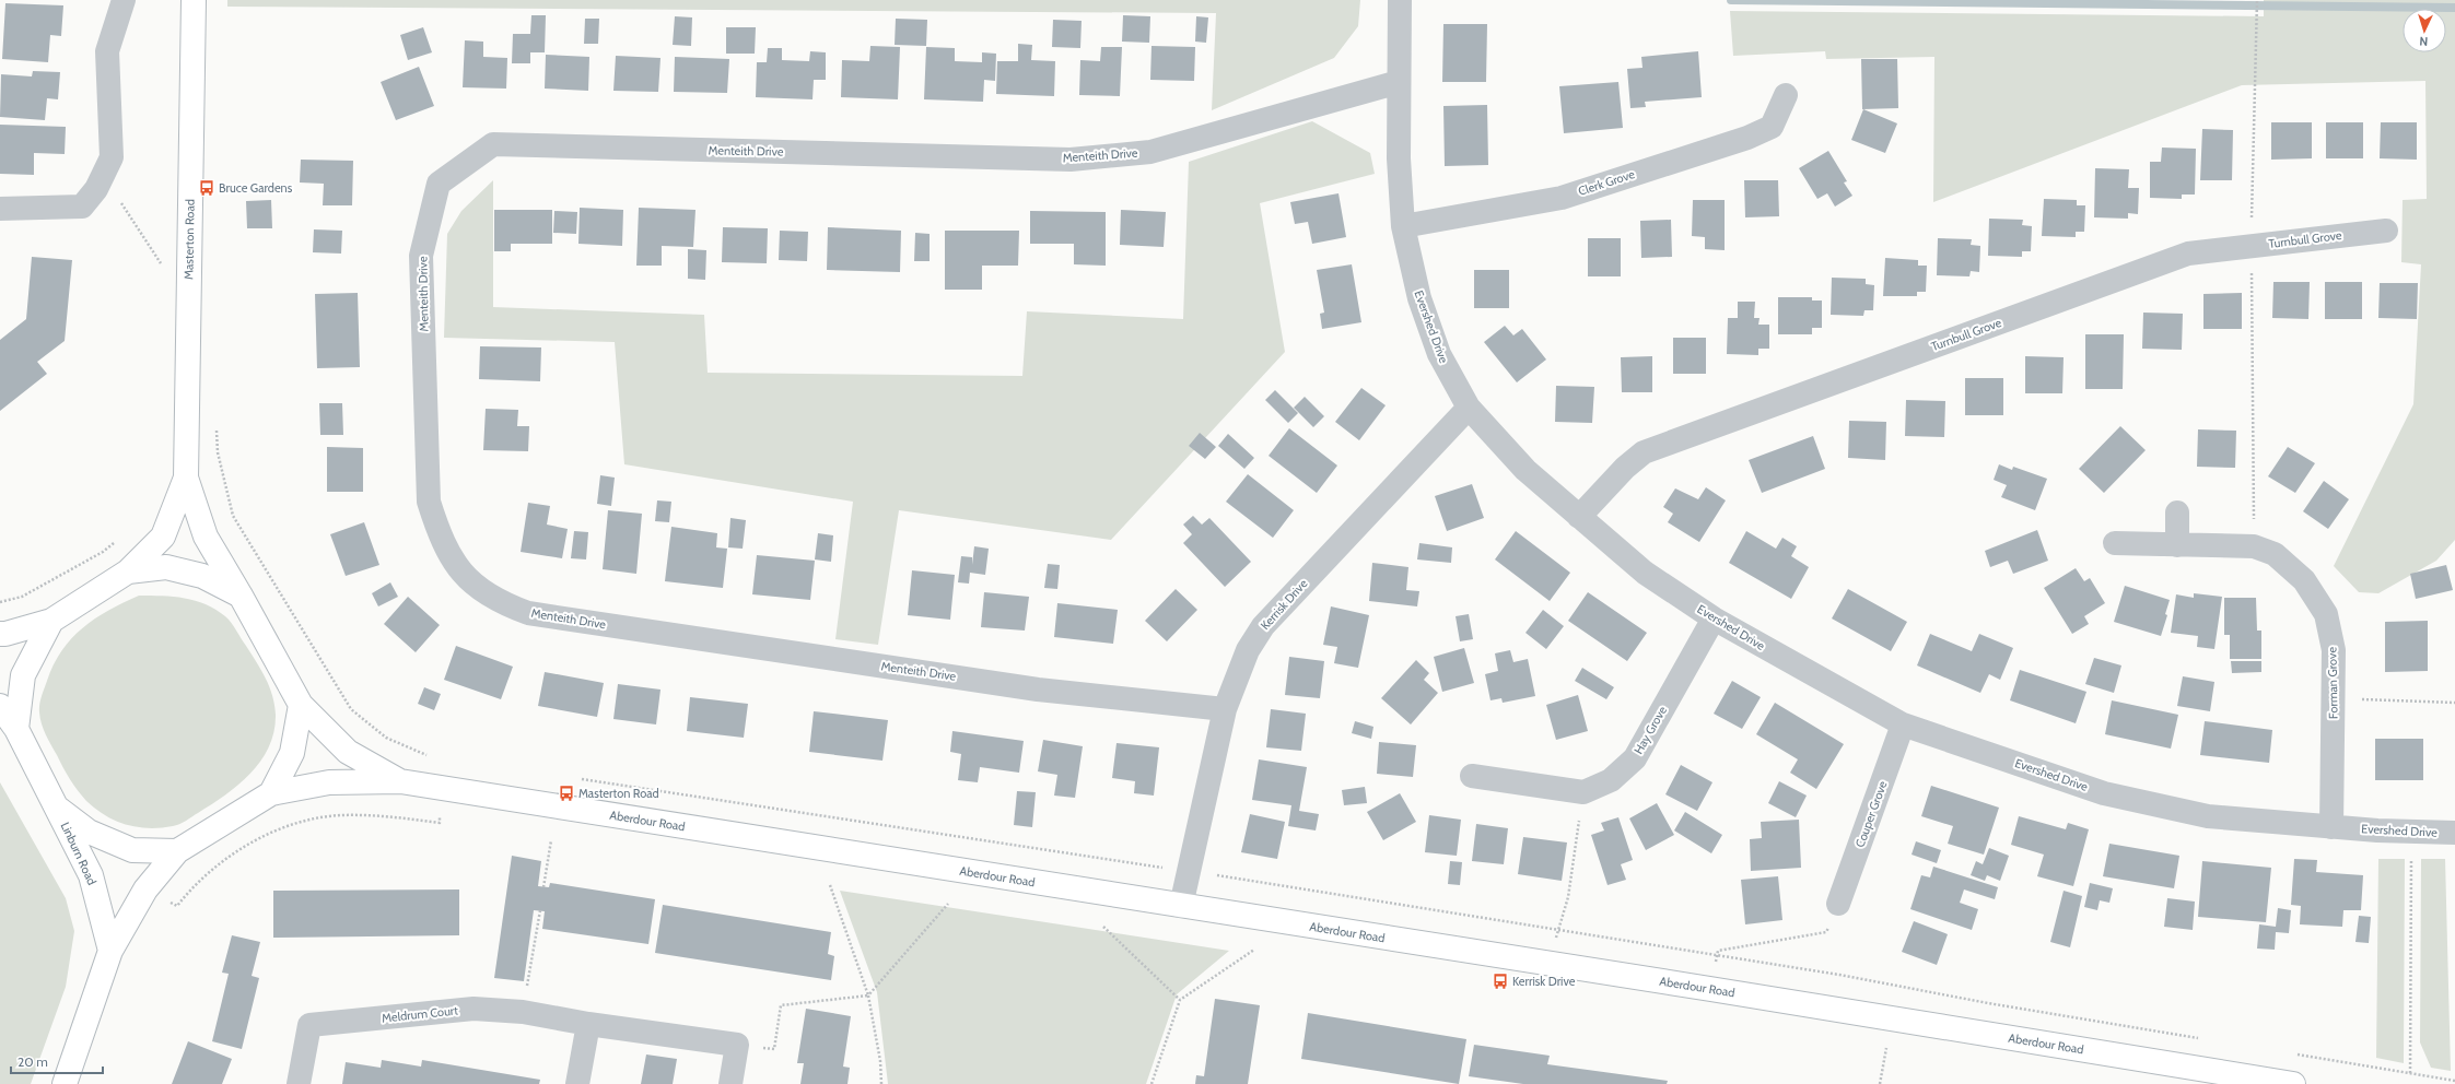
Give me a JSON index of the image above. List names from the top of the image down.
{
  "streets": {
    "main road": ["Masterton Road", "Aberdour Road", "Linburn Road"],
    "street": [
      "Menteith Drive",
      "Clerk Grove",
      "Turnbull Grove",
      "Evershed Drive",
      "Kerrisk Drive",
      "Forman Grove",
      "Hay Grove",
      "Couper Grove",
      "Meldrum Court"
    ]
  },
  "crossings": [
    ["Menteith Drive", "Evershed Drive"],
    ["Menteith Drive", "Kerrisk Drive"],
    ["Clerk Grove", "Evershed Drive"],
    ["Masterton Road", "Aberdour Road"],
    ["Turnbull Grove", "Evershed Drive"],
    ["Evershed Drive", "Kerrisk Drive"],
    ["Evershed Drive", "Forman Grove"],
    ["Evershed Drive", "Hay Grove"],
    ["Evershed Drive", "Couper Grove"],
    ["Kerrisk Drive", "Aberdour Road"]
  ],
  "places": {
    "bus stop": ["Bruce Gardens", "Masterton Road", "Kerrisk Drive"]
  },
  "scale_bar": "20 m",
  "north": "bottom"
}
